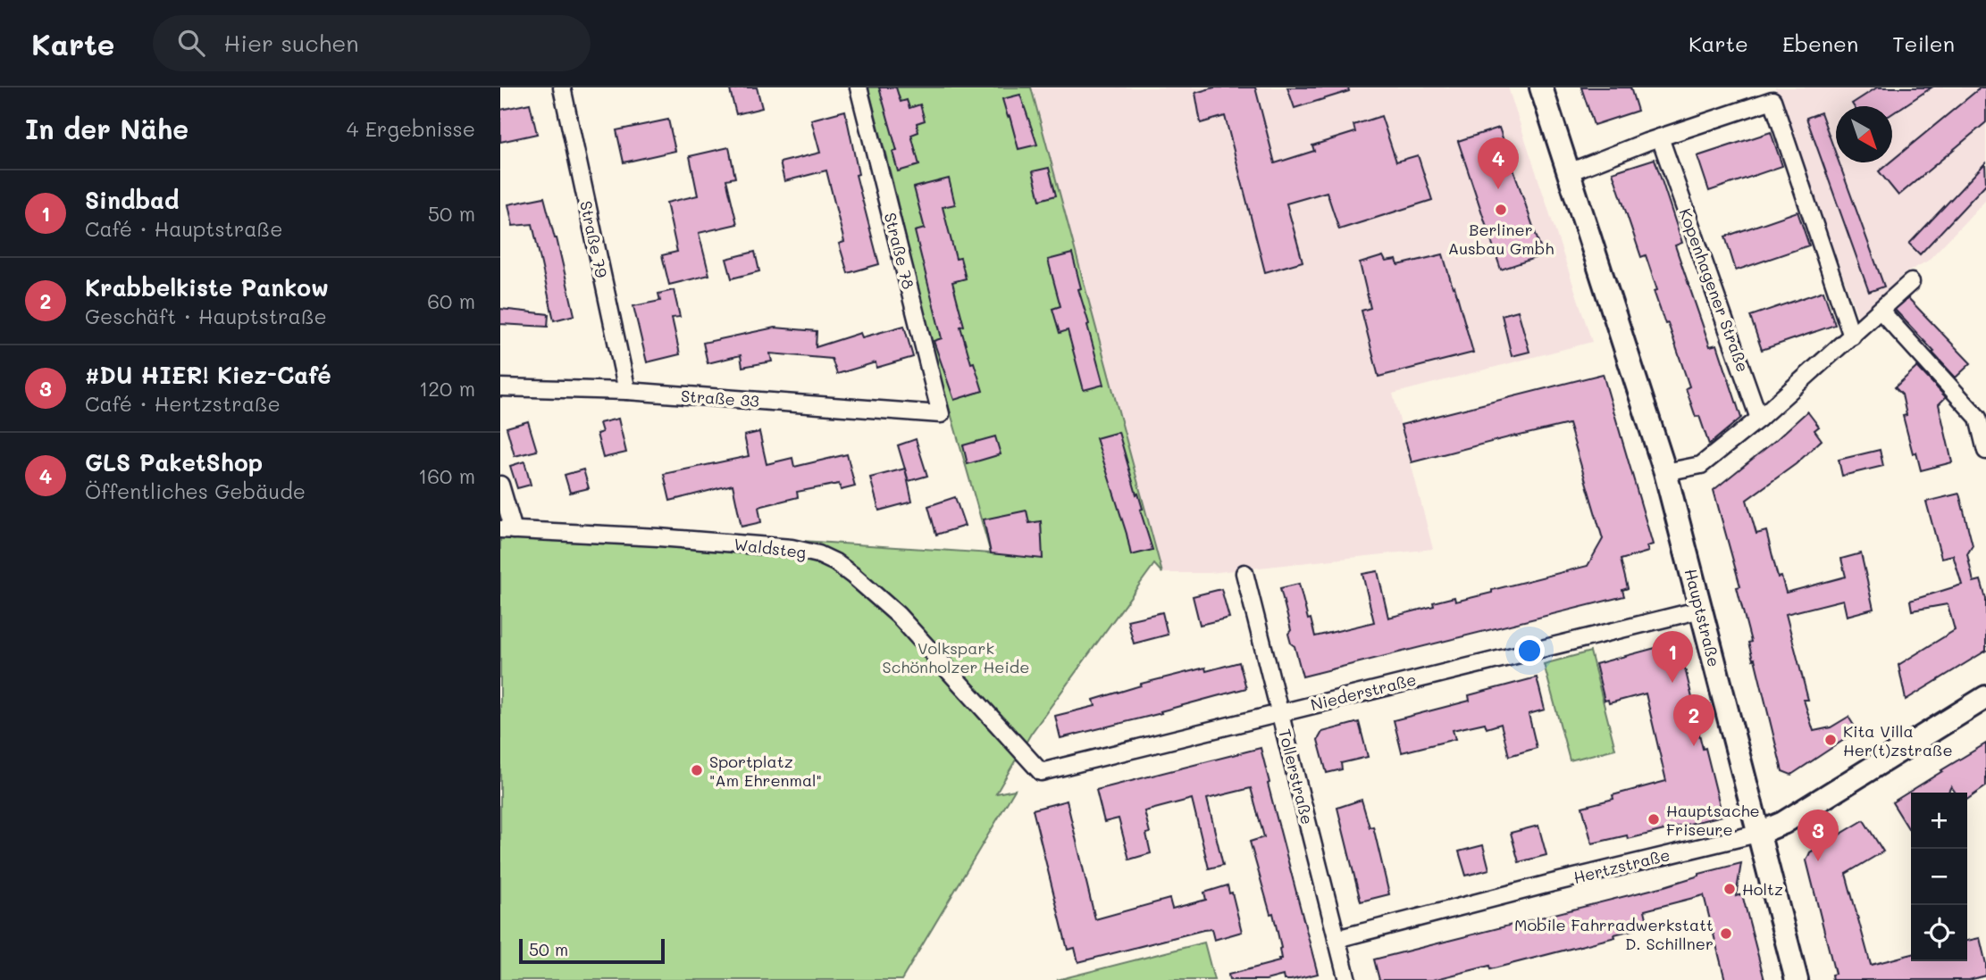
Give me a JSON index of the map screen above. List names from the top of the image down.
{
  "streets": {
    "main road": ["Hauptstraße", "Hertzstraße"],
    "street": [
      "Straße 79",
      "Straße 78",
      "Kopenhagener Straße",
      "Straße 33",
      "Waldsteg",
      "Niederstraße",
      "Tollerstraße"
    ]
  },
  "crossings": [
    ["Straße 79", "Straße 33"],
    ["Straße 78", "Straße 33"],
    ["Waldsteg", "Niederstraße"],
    ["Hauptstraße", "Niederstraße"],
    ["Hauptstraße", "Hertzstraße"],
    ["Niederstraße", "Tollerstraße"],
    ["Tollerstraße", "Hertzstraße"]
  ],
  "parks": ["Volkspark Schönholzer Heide"],
  "places": [
    "Berliner Ausbau Gmbh",
    "Kita Villa Her(t)zstraße",
    "Sportplatz \"Am Ehrenmal\"",
    "Hauptsache Friseure",
    "Holtz",
    "Mobile Fahrradwerkstatt D. Schillner"
  ],
  "scale_bar": "50 m",
  "north": "bottom right",
  "page": {
    "header": "Karte",
    "search": "Hier suchen",
    "nav": ["Karte", "Ebenen", "Teilen"],
    "heading": ["In der Nähe", "4 Ergebnisse"],
    "pins": [
      "4",
      "1",
      "2",
      "3"
    ],
    "list": [
      {
        "mark": "1",
        "name": "Sindbad",
        "note": "Café · Hauptstraße",
        "value": "50 m"
      },
      {
        "mark": "2",
        "name": "Krabbelkiste Pankow",
        "note": "Geschäft · Hauptstraße",
        "value": "60 m"
      },
      {
        "mark": "3",
        "name": "#DU HIER! Kiez-Café",
        "note": "Café · Hertzstraße",
        "value": "120 m"
      },
      {
        "mark": "4",
        "name": "GLS PaketShop",
        "note": "Öffentliches Gebäude",
        "value": "160 m"
      }
    ],
    "map_buttons": ["+", "−"],
    "scale": "50 m"
  }
}
